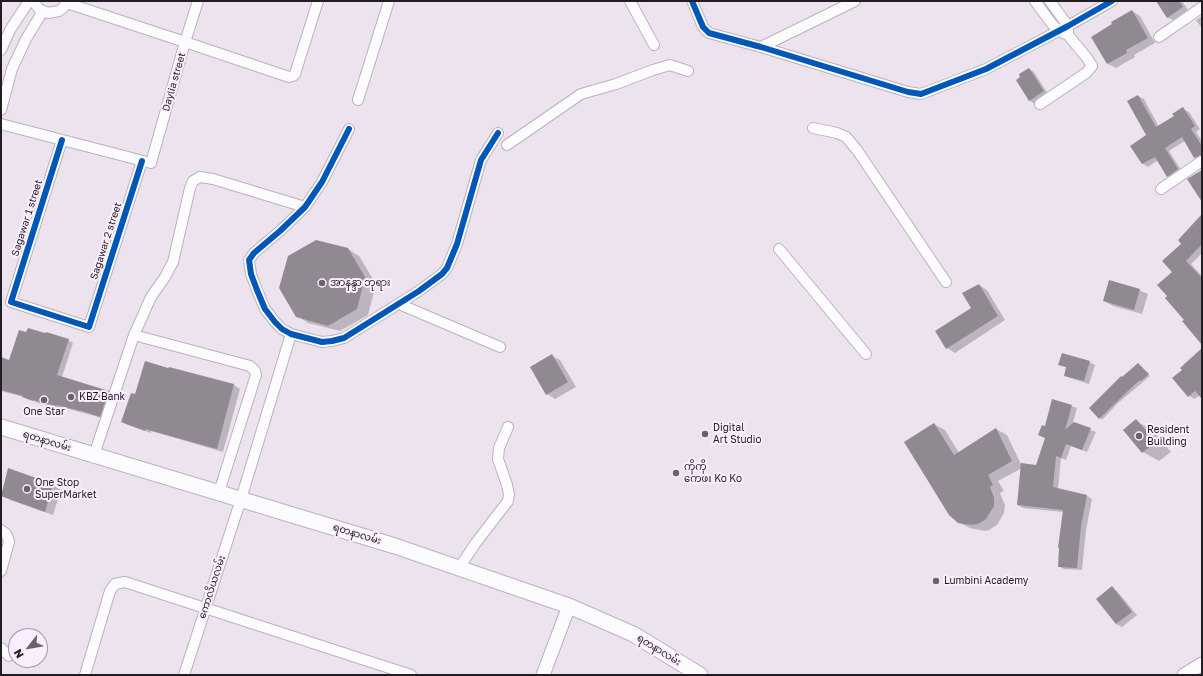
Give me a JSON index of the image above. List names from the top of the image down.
{
  "streets": {
    "main road": ["ရတနာလမ်း"],
    "street": [
      "Daylia street",
      "Sagawar 1 street",
      "Sagawar 2 street",
      "ကောလိယလမ်း"
    ]
  },
  "crossings": [
    ["Daylia street", "Sagawar 2 street"],
    ["Sagawar 1 street", "Sagawar 2 street"],
    ["ရတနာလမ်း", "ကောလိယလမ်း"]
  ],
  "places": [
    "အာနန္ဒာ ဘုရား",
    "KBZ Bank",
    "One Star",
    "Digital Art Studio",
    "Resident Building",
    "ကိုကို ကေဖး Ko Ko",
    "One Stop SuperMarket",
    "Lumbini Academy"
  ],
  "north": "bottom left"
}
